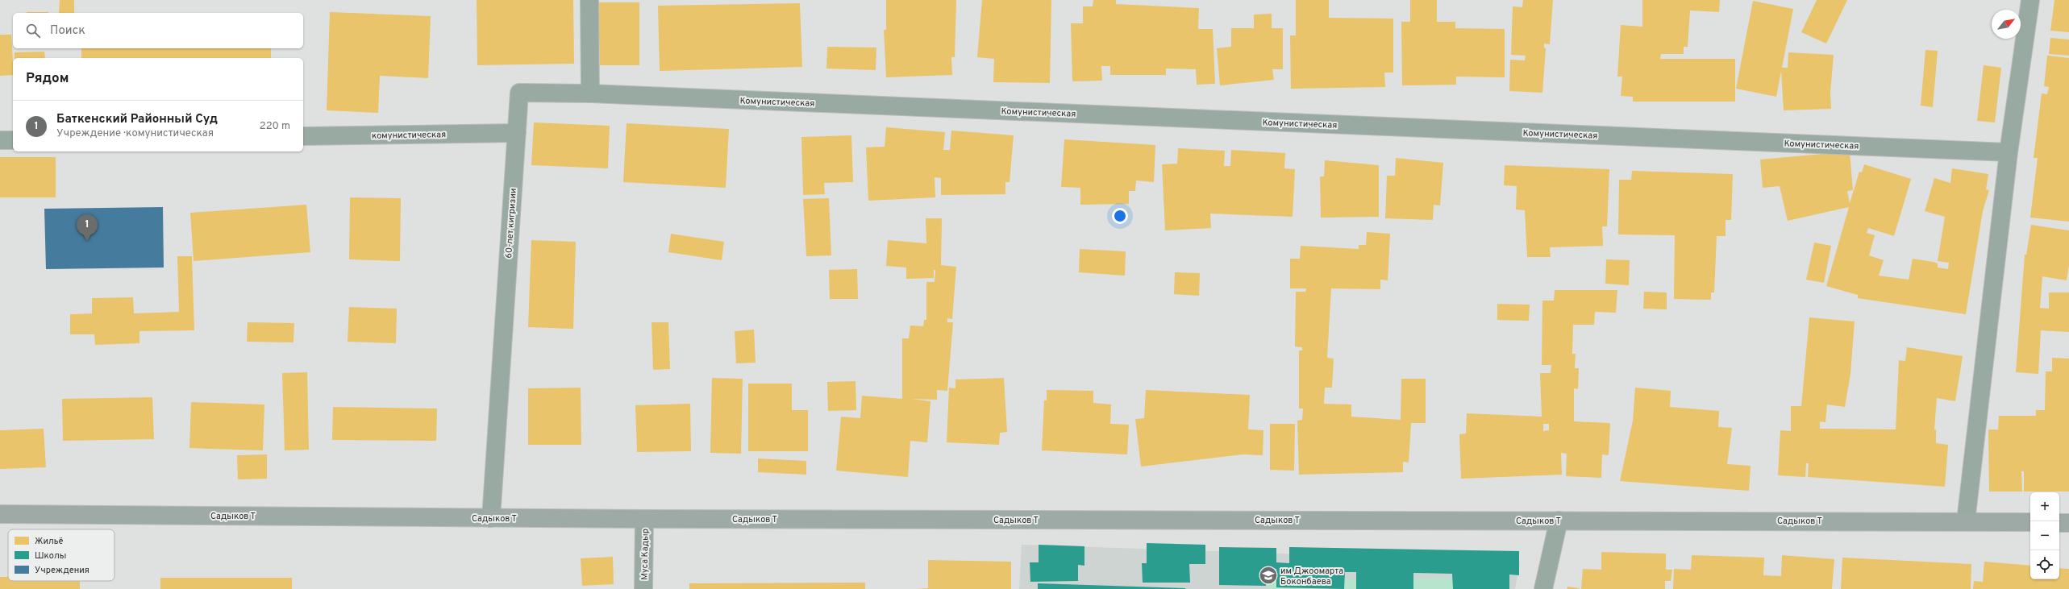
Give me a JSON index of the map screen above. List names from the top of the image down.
{
  "streets": {
    "highway": ["Садыков Т"],
    "street": [
      "Комунистическая",
      "комунистическая",
      "60-лет кигризии",
      "Муса Кадыр"
    ]
  },
  "crossings": [
    ["Комунистическая", "60-лет кигризии"],
    ["комунистическая", "60-лет кигризии"],
    ["60-лет кигризии", "Садыков Т"],
    ["Садыков Т", "Муса Кадыр"]
  ],
  "places": {
    "school or university": ["им Джоомарта Боконбаева"]
  },
  "legend": ["Жильё", "Школы", "Учреждения"],
  "north": "top right",
  "page": {
    "search": "Поиск",
    "heading": "Рядом",
    "list": [
      {
        "mark": "1",
        "name": "Баткенский Районный Суд",
        "note": "Учреждение · комунистическая",
        "value": "220 m"
      }
    ],
    "pins": "1",
    "map_buttons": ["+", "−"]
  }
}
